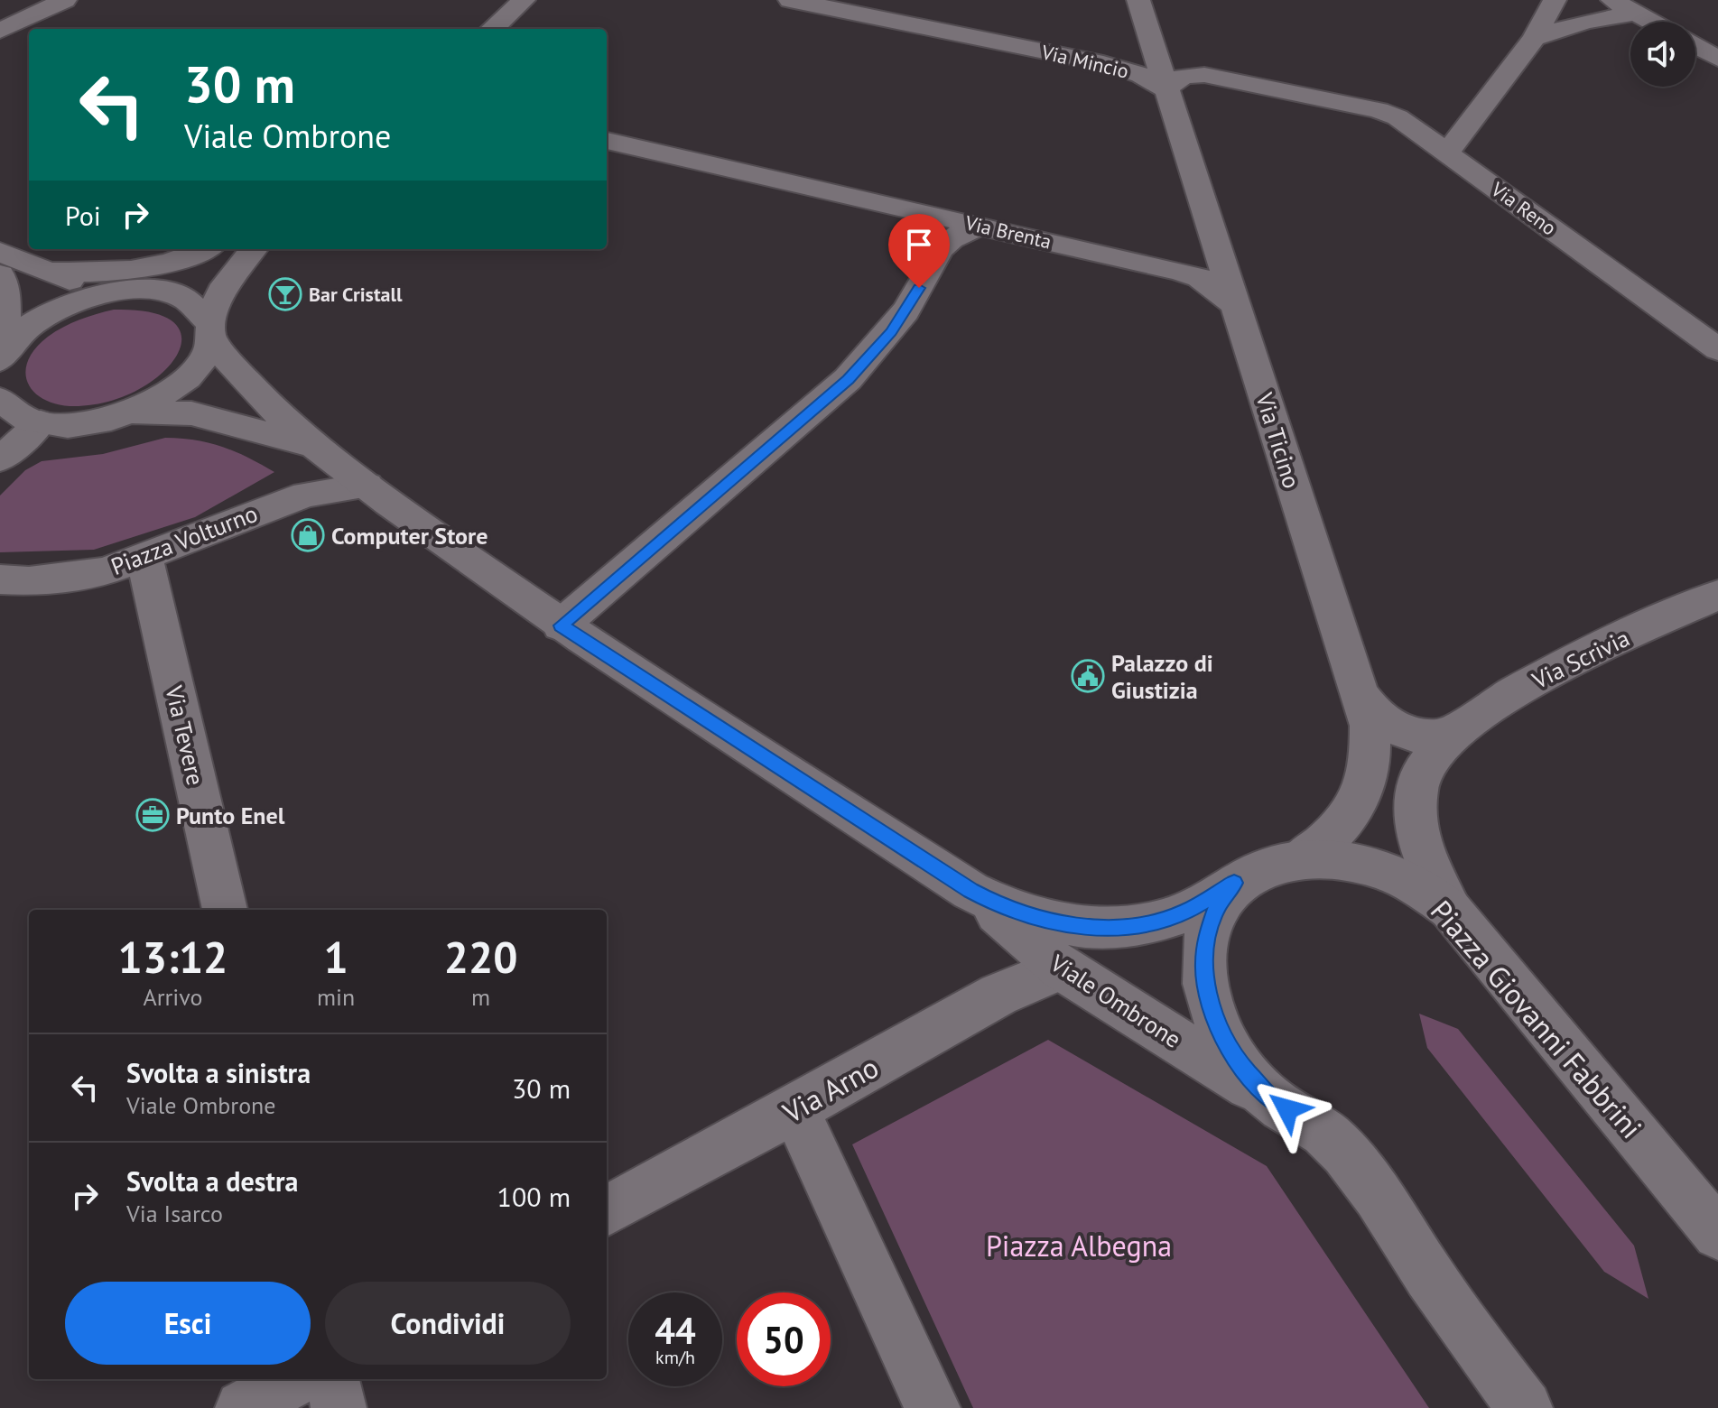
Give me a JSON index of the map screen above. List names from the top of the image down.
{
  "streets": {
    "street": [
      "Via Mincio",
      "Via Reno",
      "Via Brenta",
      "Via Ticino",
      "Piazza Volturno",
      "Via Scrivia",
      "Via Tevere",
      "Viale Ombrone",
      "Piazza Giovanni Fabbrini",
      "Via Arno"
    ]
  },
  "crossings": [
    ["Via Mincio", "Via Ticino"],
    ["Via Brenta", "Via Ticino"],
    ["Via Ticino", "Piazza Giovanni Fabbrini"],
    ["Piazza Volturno", "Via Tevere"],
    ["Piazza Volturno", "Viale Ombrone"],
    ["Via Scrivia", "Piazza Giovanni Fabbrini"],
    ["Viale Ombrone", "Piazza Giovanni Fabbrini"],
    ["Viale Ombrone", "Via Arno"]
  ],
  "parks": ["Piazza Albegna"],
  "places": {
    "bar": ["Bar Cristall"],
    "shop": ["Computer Store"],
    "public building": ["Palazzo di Giustizia"],
    "office": ["Punto Enel"]
  },
  "page": {
    "turn": ["30 m", "Viale Ombrone"],
    "then": "Poi",
    "eta": [
      "13:12",
      "Arrivo",
      "1",
      "min",
      "220",
      "m"
    ],
    "list": [
      {
        "name": "Svolta a sinistra",
        "note": "Viale Ombrone",
        "value": "30 m"
      },
      {
        "name": "Svolta a destra",
        "note": "Via Isarco",
        "value": "100 m"
      }
    ],
    "buttons": ["Esci", "Condividi"],
    "speed": "44 km/h",
    "limit": "50"
  }
}
